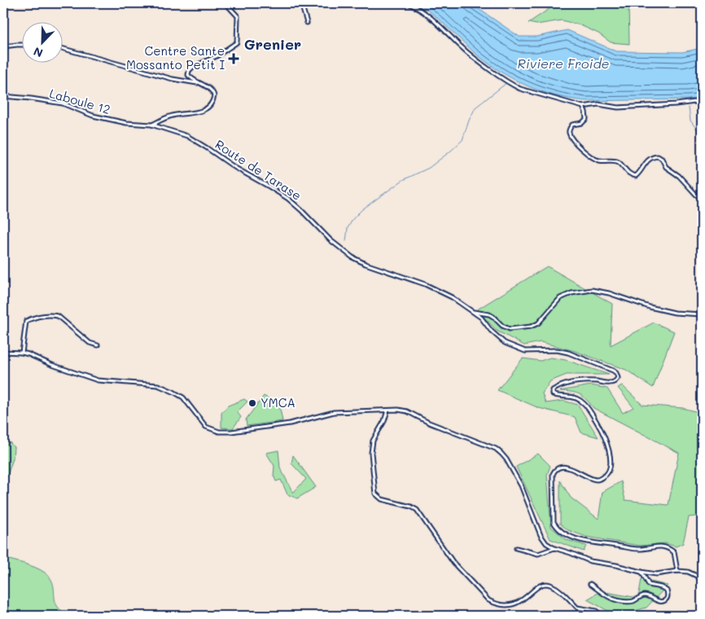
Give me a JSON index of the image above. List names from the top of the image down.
{
  "streets": {
    "street": ["Laboule 12", "Route de Tarase"]
  },
  "crossings": [
    ["Laboule 12", "Route de Tarase"]
  ],
  "districts": ["Grenier"],
  "water": ["Riviere Froide"],
  "places": {
    "health": ["Centre Sante Mossanto Petit I"],
    "other": ["YMCA"]
  },
  "north": "bottom left"
}
